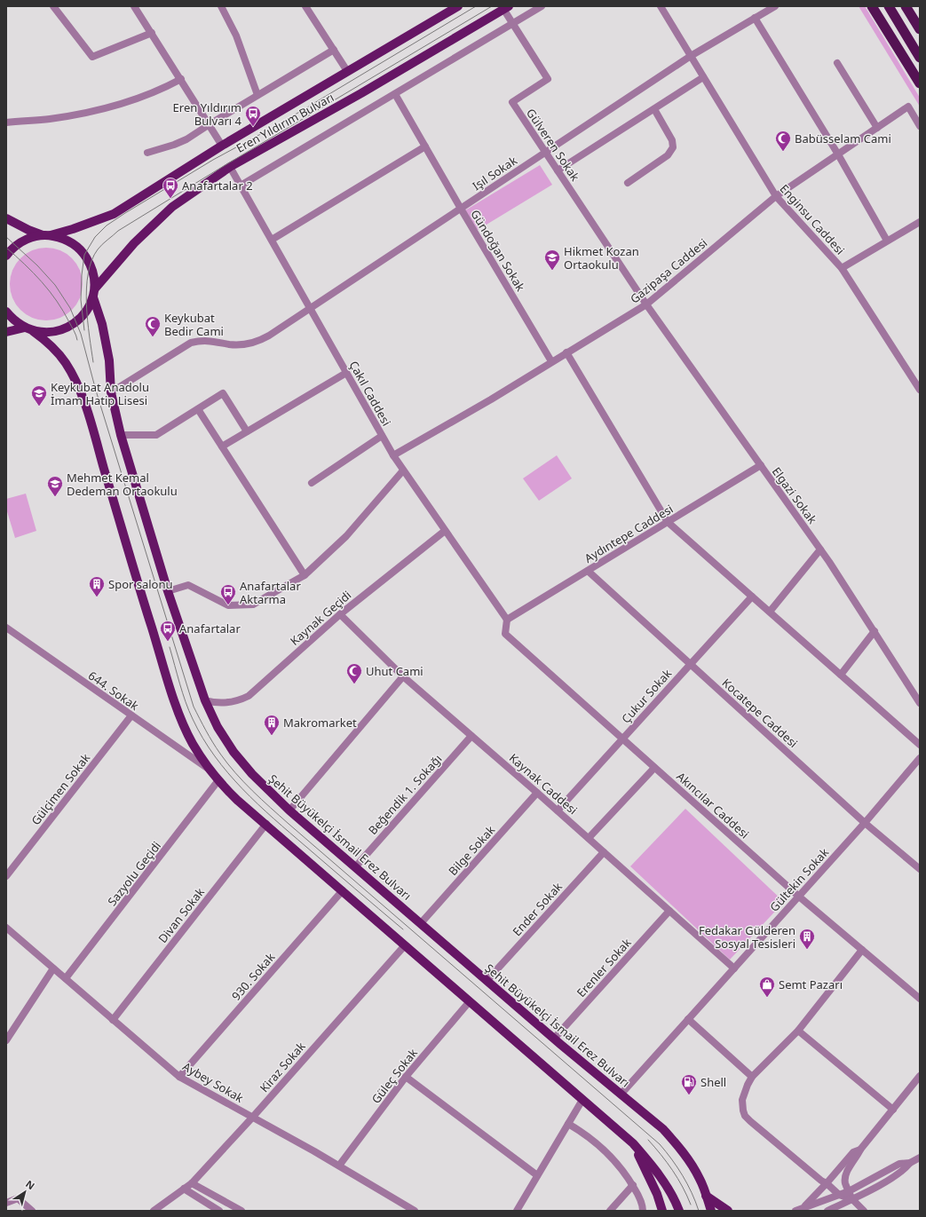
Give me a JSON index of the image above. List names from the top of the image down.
{
  "streets": {
    "main road": ["Eren Yıldırım Bulvarı", "Şehit Büyükelçi İsmail Erez Bulvarı"],
    "street": [
      "Gülveren Sokak",
      "Işıl Sokak",
      "Enginsu Caddesi",
      "Gündoğan Sokak",
      "Gazipaşa Caddesi",
      "Çakıl Caddesi",
      "Elgazi Sokak",
      "Aydıntepe Caddesi",
      "Kaynak Geçidi",
      "644. Sokak",
      "Çukur Sokak",
      "Kocatepe Caddesi",
      "Kaynak Caddesi",
      "Gülçimen Sokak",
      "Beğendik 1. Sokağı",
      "Akıncılar Caddesi",
      "Bilge Sokak",
      "Sazyolu Geçidi",
      "Gültekin Sokak",
      "Ender Sokak",
      "Divan Sokak",
      "Erenler Sokak",
      "930. Sokak",
      "Kiraz Sokak",
      "Güleç Sokak",
      "Aybey Sokak"
    ]
  },
  "crossings": [
    ["Eren Yıldırım Bulvarı", "Gülveren Sokak"],
    ["Eren Yıldırım Bulvarı", "Çakıl Caddesi"],
    ["Eren Yıldırım Bulvarı", "Şehit Büyükelçi İsmail Erez Bulvarı"],
    ["Gülveren Sokak", "Işıl Sokak"],
    ["Gülveren Sokak", "Gazipaşa Caddesi"],
    ["Gülveren Sokak", "Elgazi Sokak"],
    ["Işıl Sokak", "Enginsu Caddesi"],
    ["Işıl Sokak", "Gündoğan Sokak"],
    ["Işıl Sokak", "Çakıl Caddesi"],
    ["Işıl Sokak", "Şehit Büyükelçi İsmail Erez Bulvarı"],
    ["Enginsu Caddesi", "Gazipaşa Caddesi"],
    ["Gündoğan Sokak", "Gazipaşa Caddesi"],
    ["Gazipaşa Caddesi", "Çakıl Caddesi"],
    ["Gazipaşa Caddesi", "Elgazi Sokak"],
    ["Çakıl Caddesi", "Aydıntepe Caddesi"],
    ["Çakıl Caddesi", "Kaynak Geçidi"],
    ["Çakıl Caddesi", "Akıncılar Caddesi"],
    ["Elgazi Sokak", "Aydıntepe Caddesi"],
    ["Aydıntepe Caddesi", "Kocatepe Caddesi"],
    ["Aydıntepe Caddesi", "Akıncılar Caddesi"],
    ["Kaynak Geçidi", "Kaynak Caddesi"],
    ["Kaynak Geçidi", "Şehit Büyükelçi İsmail Erez Bulvarı"],
    ["644. Sokak", "Gülçimen Sokak"],
    ["Çukur Sokak", "Kocatepe Caddesi"],
    ["Çukur Sokak", "Kaynak Caddesi"],
    ["Çukur Sokak", "Akıncılar Caddesi"],
    ["Kocatepe Caddesi", "Gültekin Sokak"],
    ["Kaynak Caddesi", "Beğendik 1. Sokağı"],
    ["Kaynak Caddesi", "Bilge Sokak"],
    ["Kaynak Caddesi", "Gültekin Sokak"],
    ["Kaynak Caddesi", "Ender Sokak"],
    ["Kaynak Caddesi", "Erenler Sokak"],
    ["Beğendik 1. Sokağı", "Şehit Büyükelçi İsmail Erez Bulvarı"],
    ["Akıncılar Caddesi", "Gültekin Sokak"],
    ["Şehit Büyükelçi İsmail Erez Bulvarı", "Bilge Sokak"],
    ["Şehit Büyükelçi İsmail Erez Bulvarı", "Gültekin Sokak"],
    ["Şehit Büyükelçi İsmail Erez Bulvarı", "Ender Sokak"],
    ["Şehit Büyükelçi İsmail Erez Bulvarı", "Erenler Sokak"],
    ["Sazyolu Geçidi", "Aybey Sokak"],
    ["Divan Sokak", "Aybey Sokak"],
    ["930. Sokak", "Aybey Sokak"],
    ["Kiraz Sokak", "Aybey Sokak"],
    ["Güleç Sokak", "Aybey Sokak"]
  ],
  "places": {
    "bus stop": [
      "Eren Yıldırım Bulvarı 4",
      "Anafartalar 2",
      "Anafartalar Aktarma",
      "Anafartalar"
    ],
    "mosque": ["Babüsselam Cami", "Keykubat Bedir Cami", "Uhut Cami"],
    "school or university": ["Hikmet Kozan Ortaokulu", "Keykubat Anadolu İmam Hatip Lisesi", "Mehmet Kemal Dedeman Ortaokulu"],
    "building": ["Spor salonu", "Makromarket", "Fedakar Gülderen Sosyal Tesisleri"],
    "shop": ["Semt Pazarı"],
    "fuel station": ["Shell"]
  },
  "north": "top right"
}
